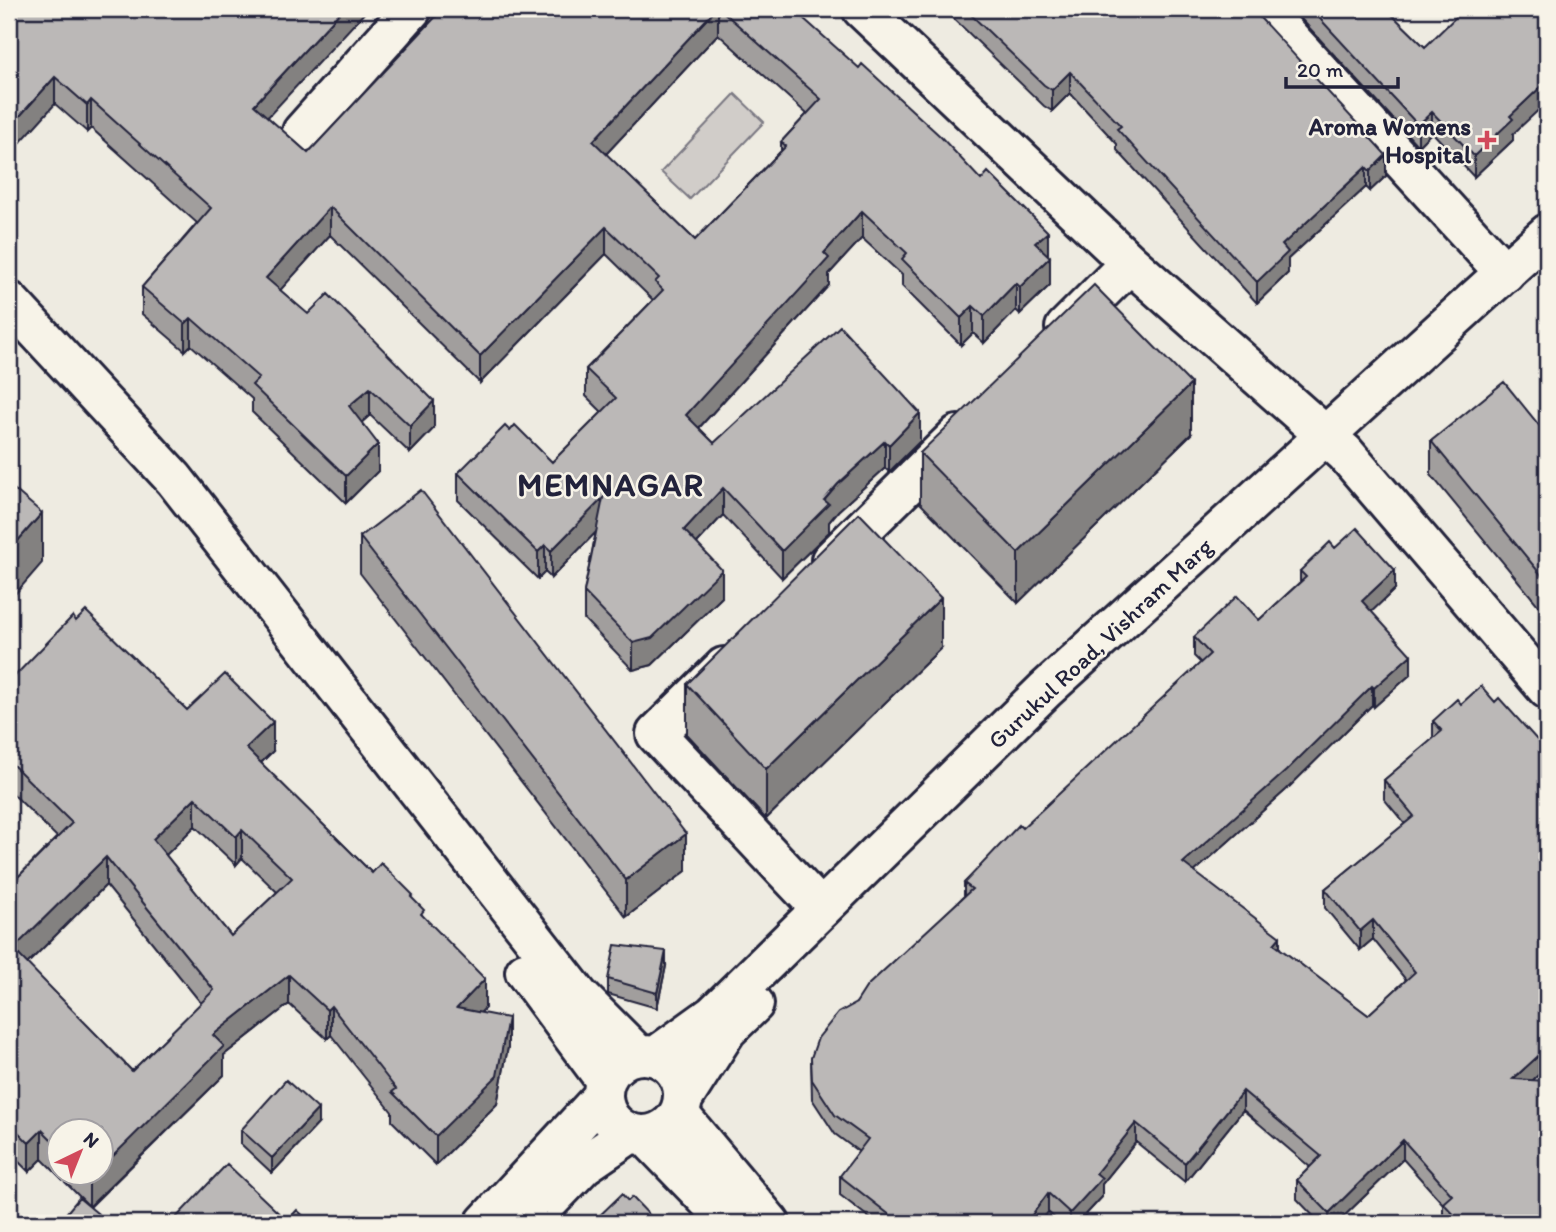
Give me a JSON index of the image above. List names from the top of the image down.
{
  "streets": {
    "street": ["Gurukul Road, Vishram Marg"]
  },
  "districts": ["MEMNAGAR"],
  "places": {
    "health": ["Aroma Womens Hospital"]
  },
  "scale_bar": "20 m",
  "north": "top right"
}
